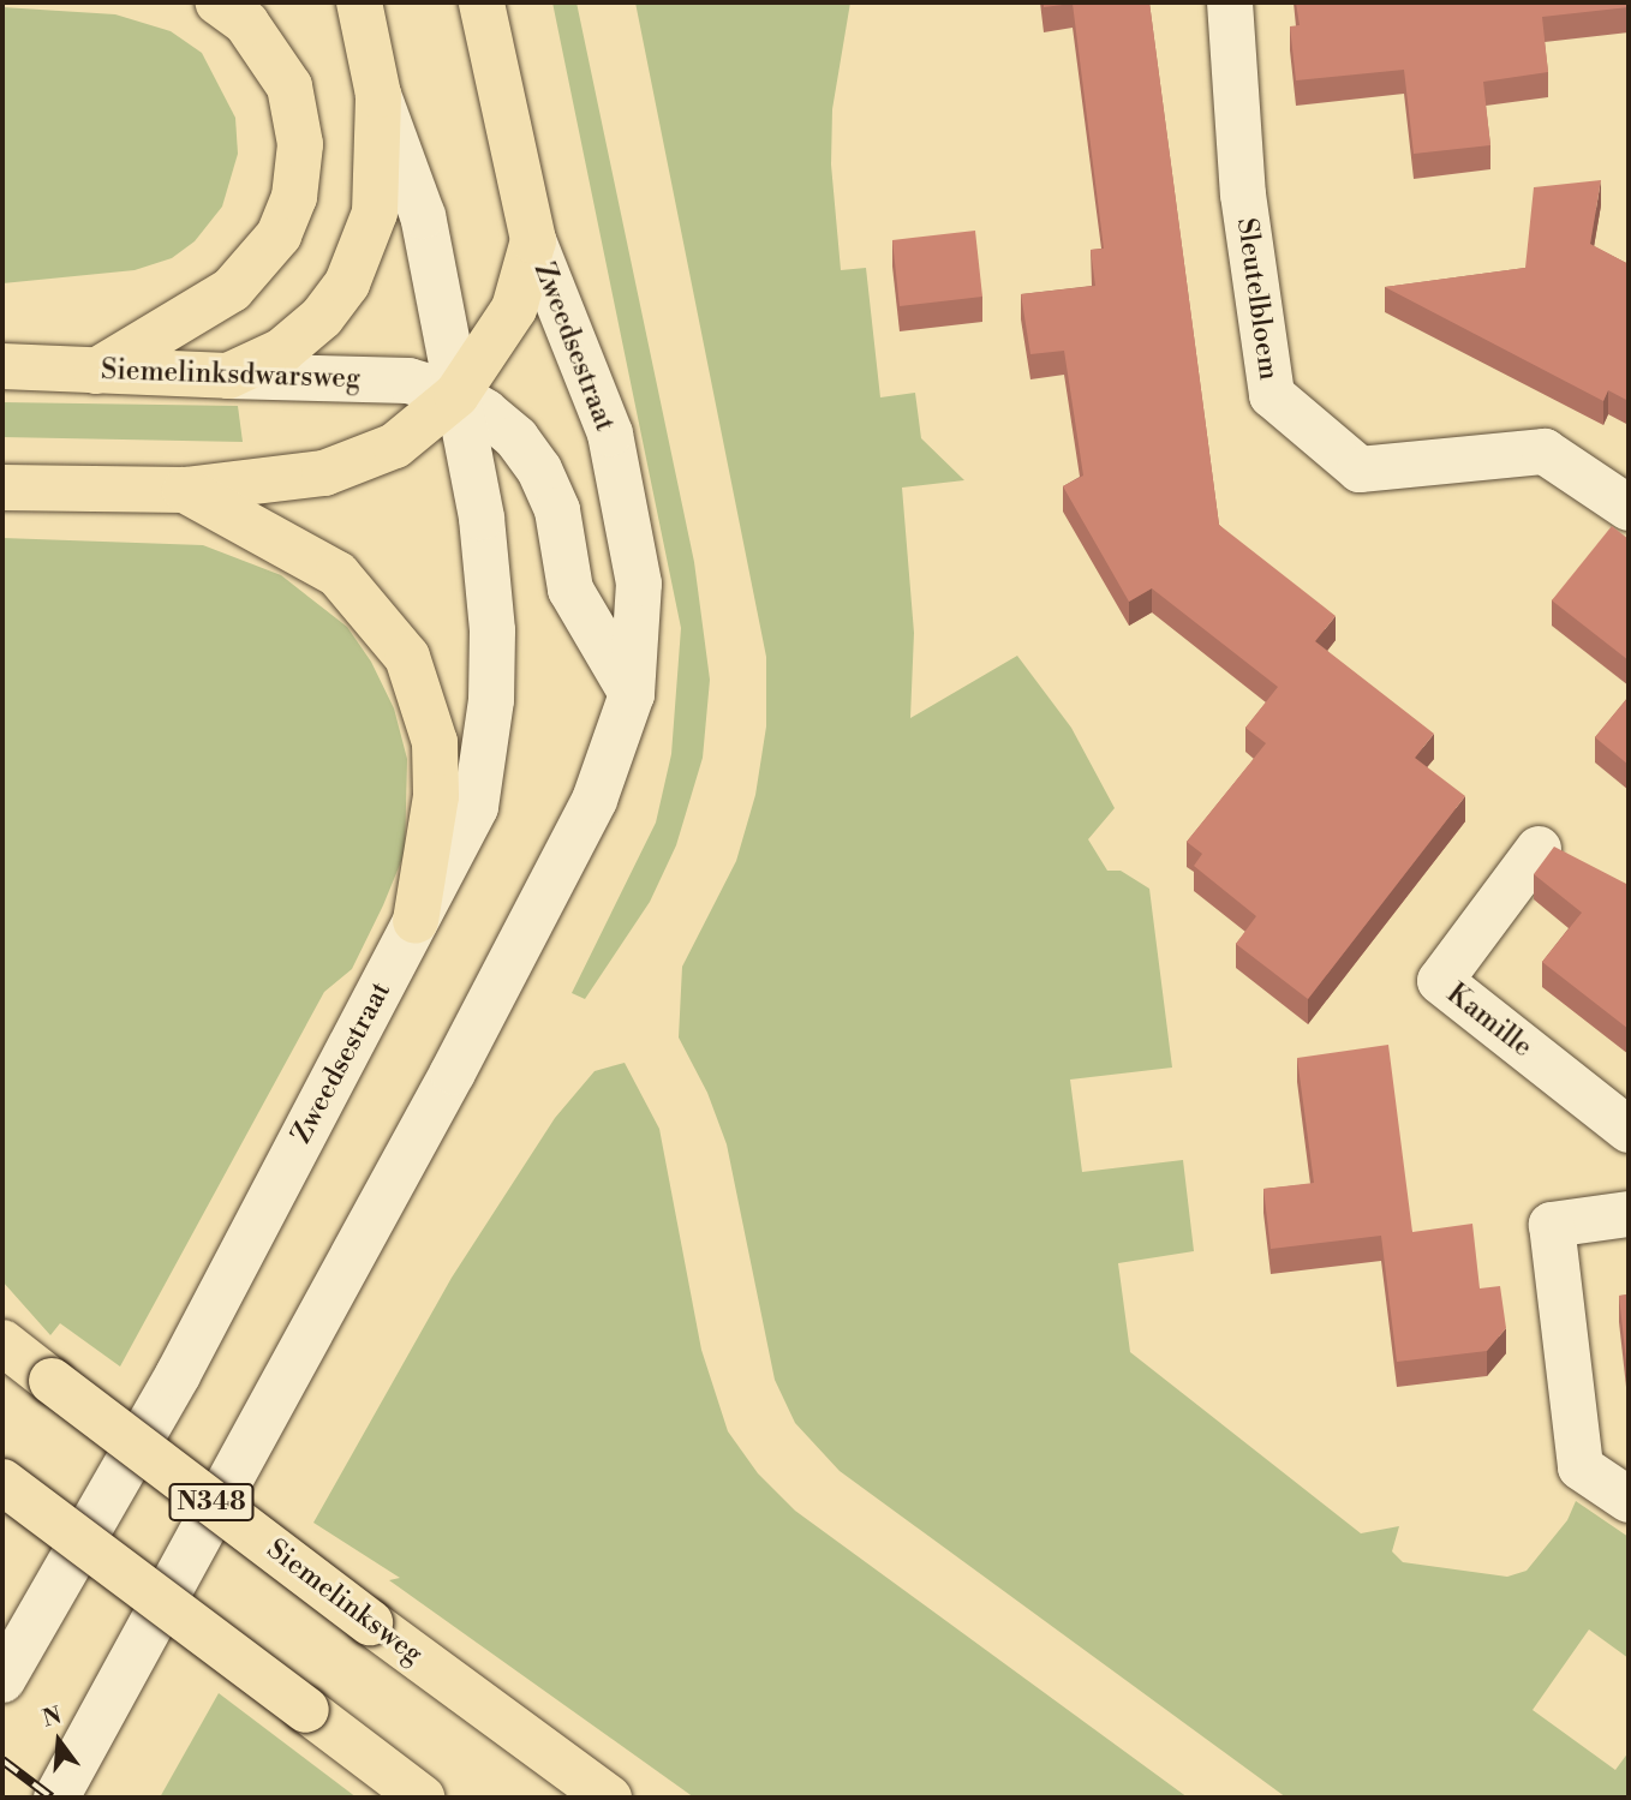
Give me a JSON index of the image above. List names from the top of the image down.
{
  "streets": {
    "main road": [
      "Zweedsestraat",
      "Siemelinksdwarsweg",
      "N348",
      "Siemelinksweg"
    ],
    "street": ["Sleutelbloem", "Kamille"]
  },
  "crossings": [
    ["Zweedsestraat", "Siemelinksdwarsweg"]
  ],
  "north": "top"
}
